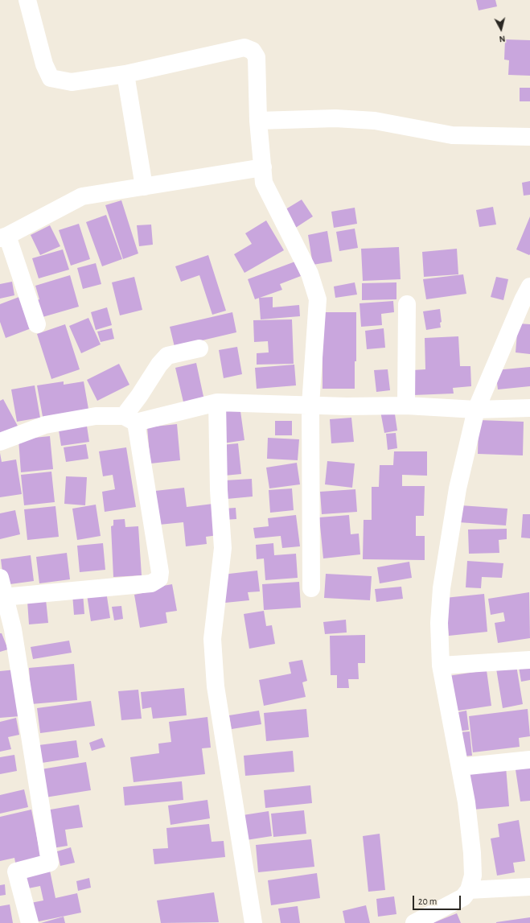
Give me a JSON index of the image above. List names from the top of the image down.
{
  "scale_bar": "20 m",
  "north": "bottom"
}
